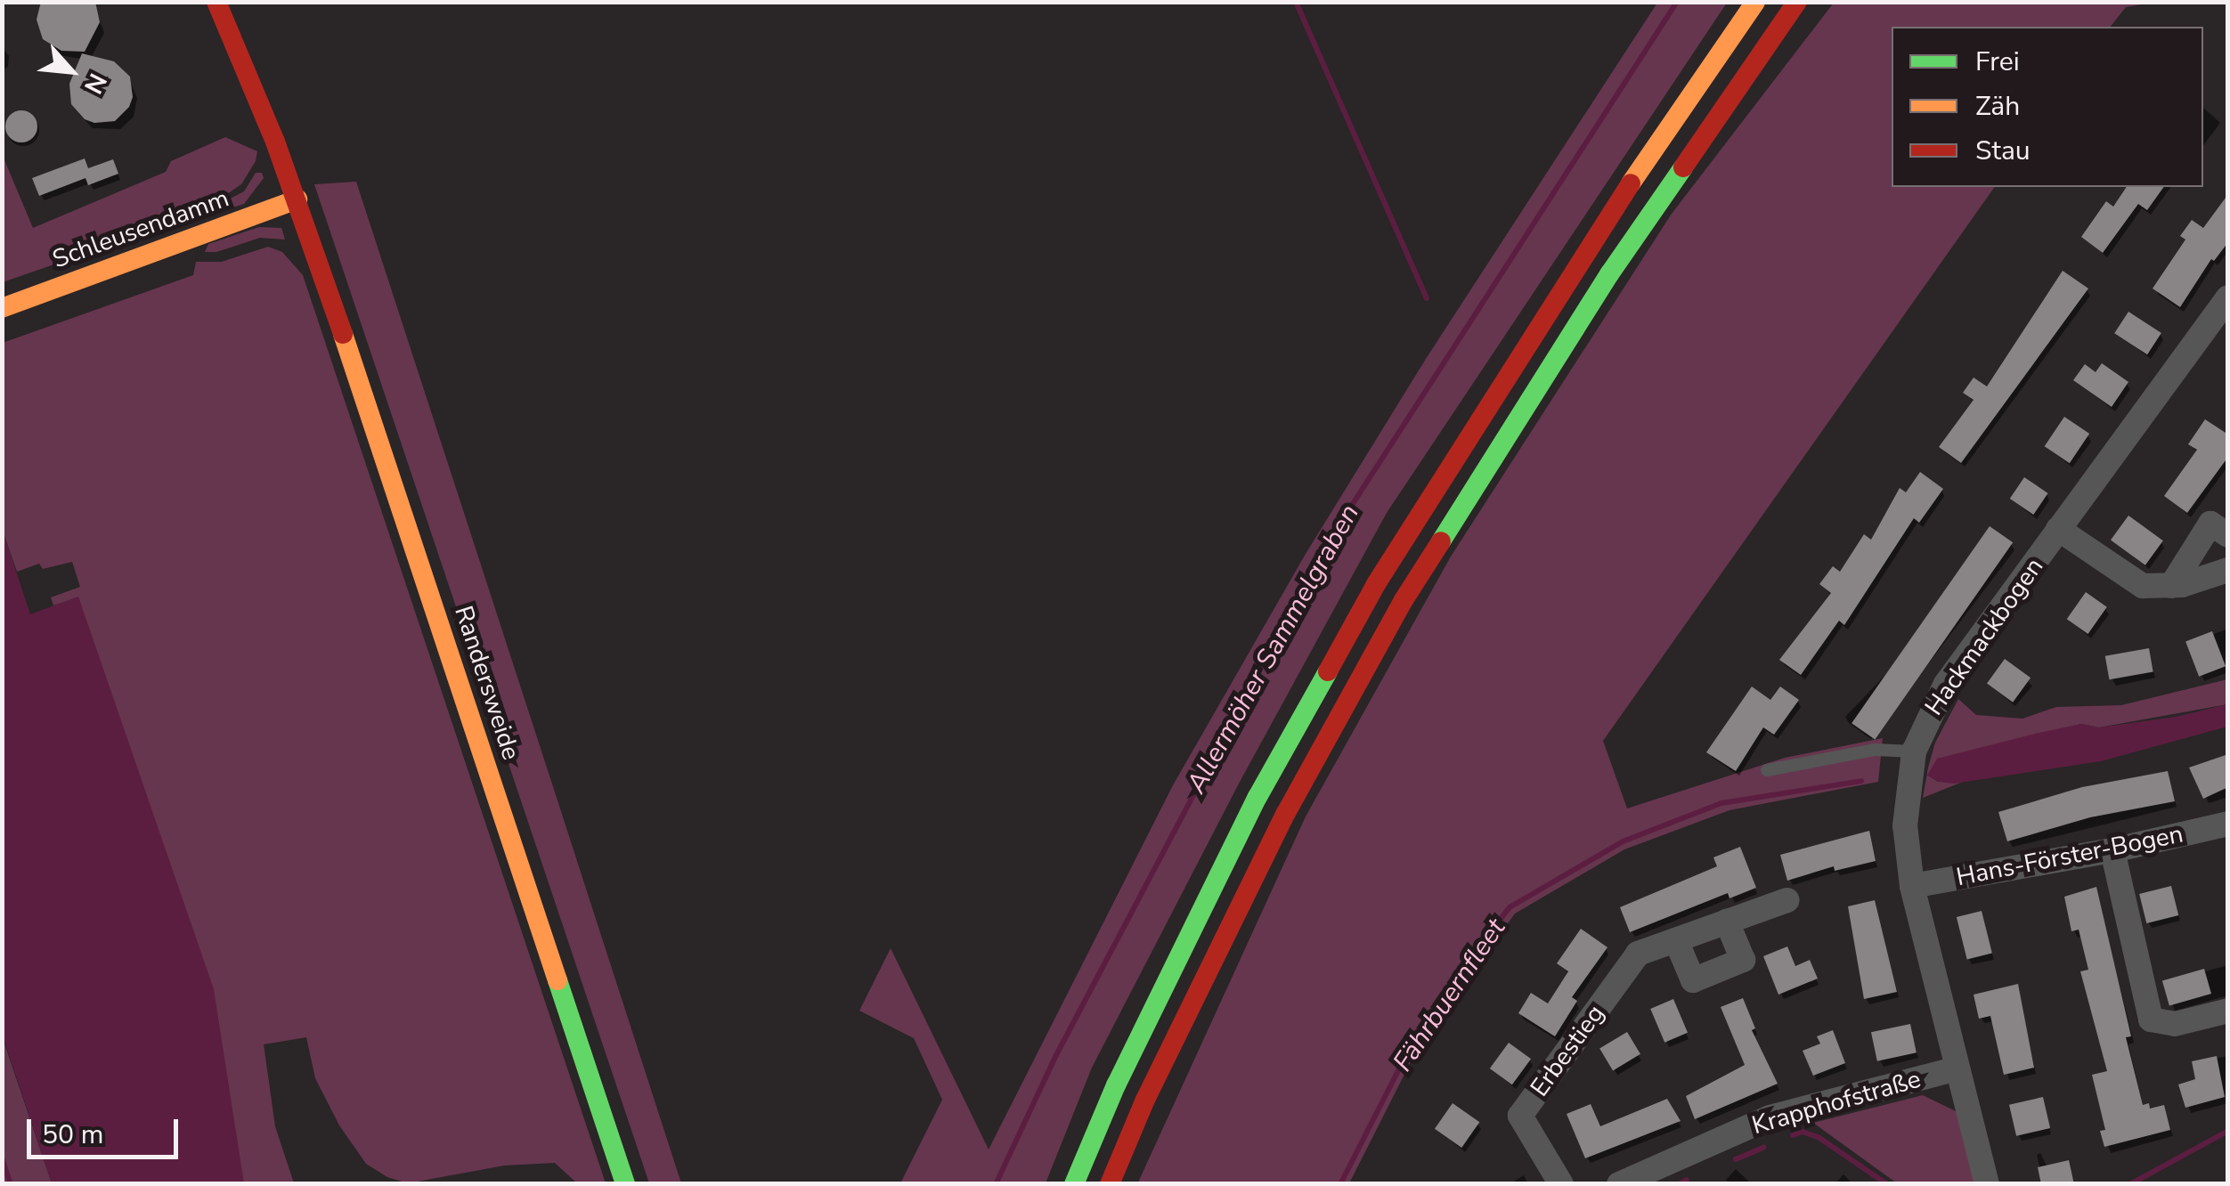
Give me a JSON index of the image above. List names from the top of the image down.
{
  "streets": {
    "main road": ["Schleusendamm", "Randersweide"],
    "street": [
      "Hackmackbogen",
      "Hans-Förster-Bogen",
      "Erbestieg",
      "Krapphofstraße"
    ]
  },
  "crossings": [
    ["Schleusendamm", "Randersweide"],
    ["Hackmackbogen", "Hans-Förster-Bogen"],
    ["Hackmackbogen", "Krapphofstraße"]
  ],
  "water": ["Allermöher Sammelgraben", "Fährbuernfleet"],
  "legend": ["Frei", "Zäh", "Stau"],
  "scale_bar": "50 m",
  "north": "bottom right"
}
